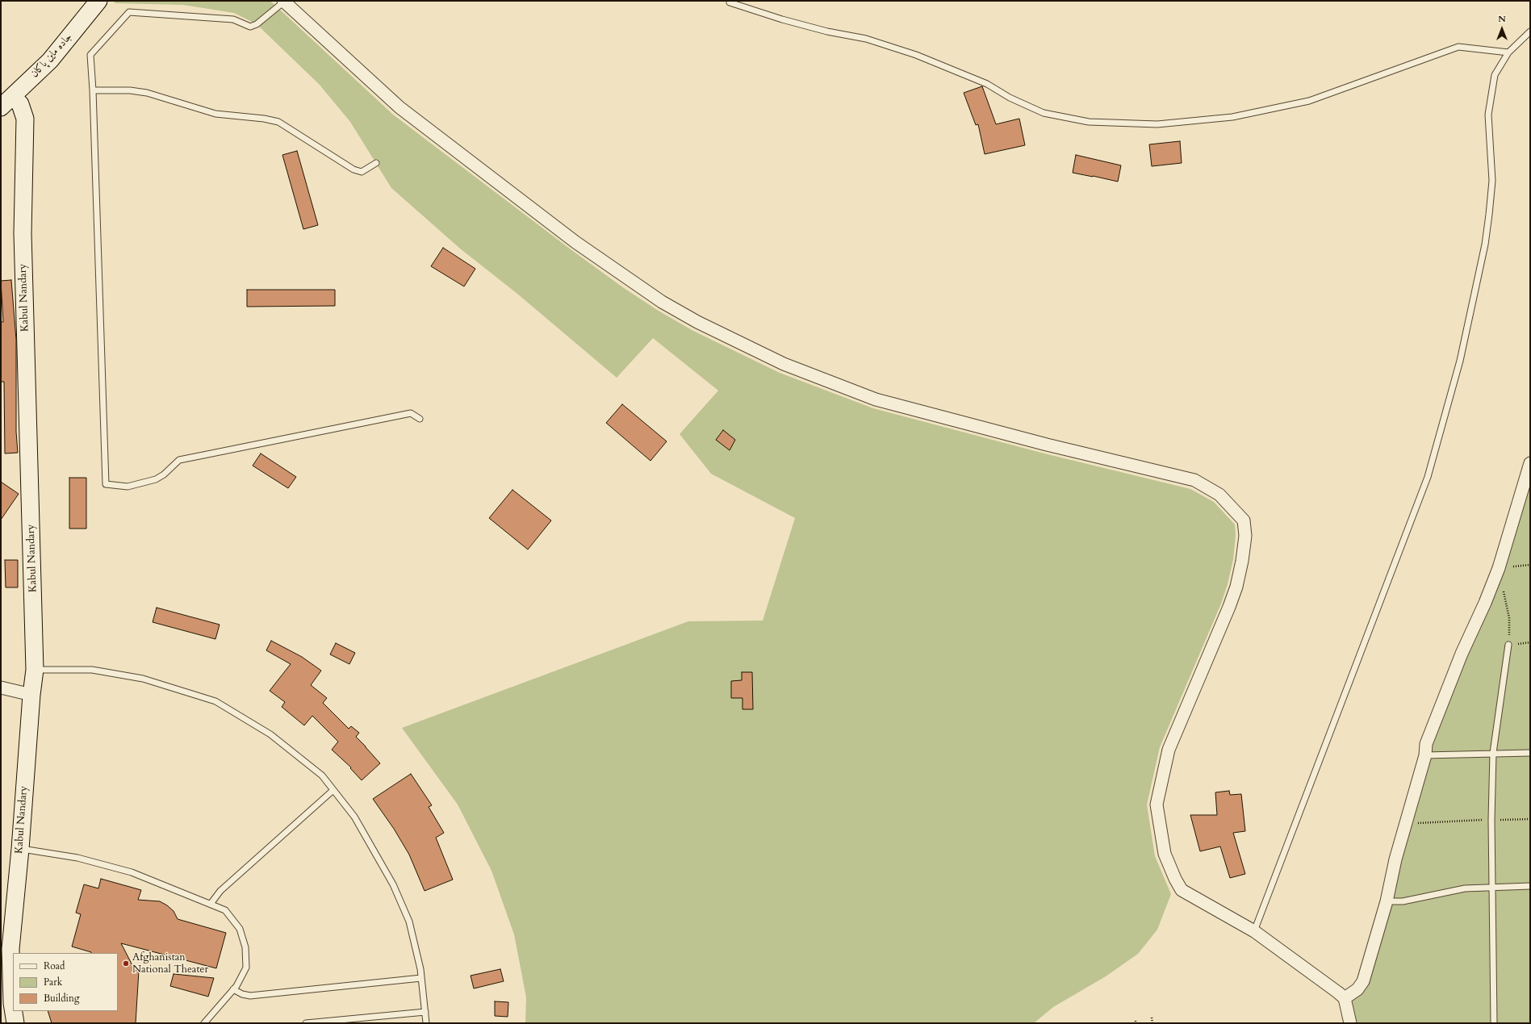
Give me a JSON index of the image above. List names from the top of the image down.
{
  "streets": {
    "street": ["جاده ماین پاکان", "Kabul Nandary"]
  },
  "crossings": [
    ["جاده ماین پاکان", "Kabul Nandary"]
  ],
  "places": ["Afghanistan National Theater"],
  "legend": ["Road", "Park", "Building"],
  "north": "top"
}
